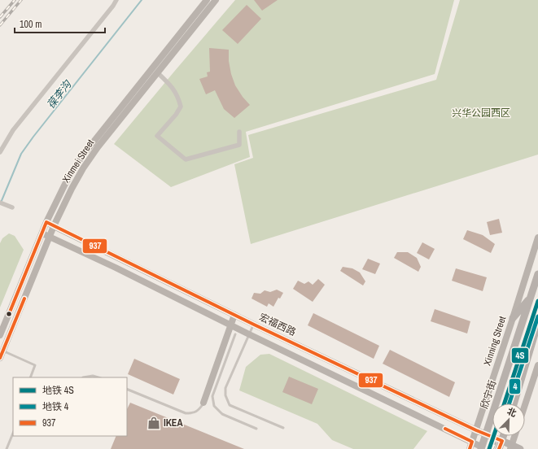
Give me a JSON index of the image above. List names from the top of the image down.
{
  "streets": {
    "main road": ["欣宁街"],
    "street": ["Xinmei Street", "宏福西路", "Xinning Street"]
  },
  "crossings": [
    ["Xinmei Street", "宏福西路"],
    ["宏福西路", "Xinning Street"],
    ["宏福西路", "欣宁街"]
  ],
  "water": ["葆李沟"],
  "parks": ["兴华公园西区"],
  "places": {
    "shop": ["IKEA"]
  },
  "lines": ["transit line 937", "metro line 4S", "metro line 4"],
  "legend": ["地铁 4S", "地铁 4", "937"],
  "scale_bar": "100 m",
  "north": "top right"
}
